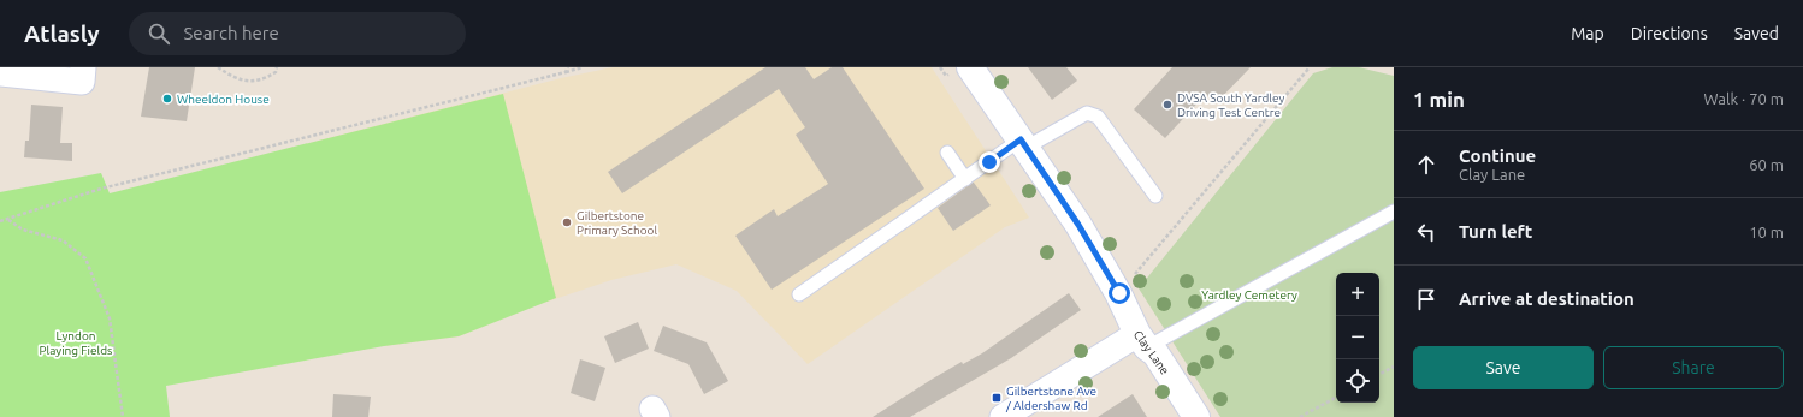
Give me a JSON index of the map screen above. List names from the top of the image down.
{
  "streets": {
    "street": ["Clay Lane"]
  },
  "parks": ["Yardley Cemetery", "Lyndon Playing Fields"],
  "places": {
    "other": ["Wheeldon House", "DVSA South Yardley Driving Test Centre", "Gilbertstone Primary School"],
    "transit": ["Gilbertstone Ave / Aldershaw Rd"]
  },
  "page": {
    "header": "Atlasly",
    "search": "Search here",
    "nav": ["Map", "Directions", "Saved"],
    "heading": ["1 min", "Walk · 70 m"],
    "list": [
      ["Continue", "Clay Lane", "60 m"],
      ["Turn left", "10 m"],
      "Arrive at destination"
    ],
    "map_buttons": ["+", "−"],
    "buttons": ["Save", "Share"]
  }
}
